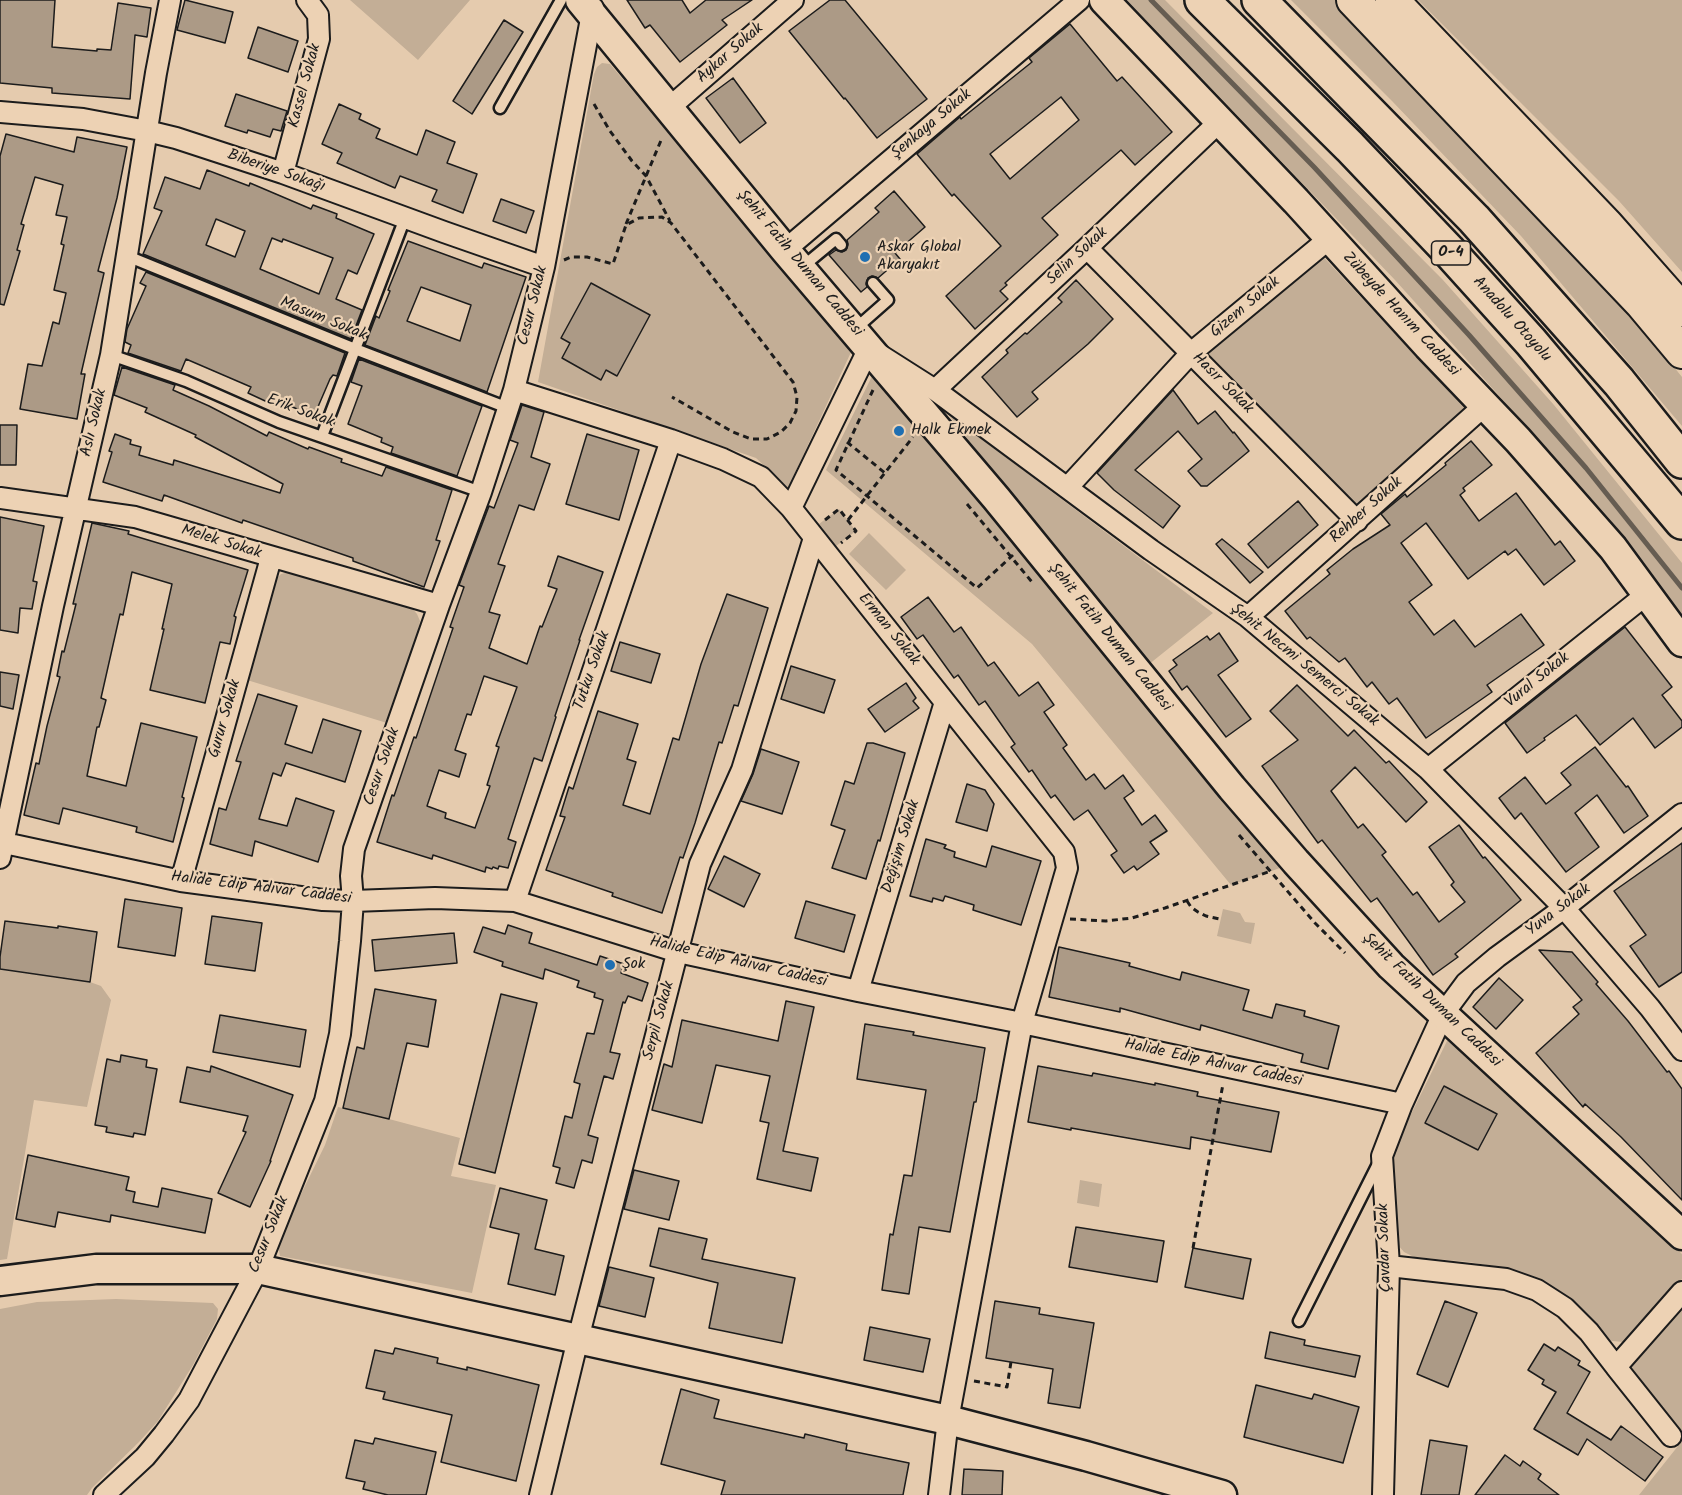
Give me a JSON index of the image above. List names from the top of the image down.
{
  "streets": {
    "highway": ["O-4", "Anadolu Otoyolu"],
    "street": [
      "Aykar Sokak",
      "Kassel Sokak",
      "Şenkaya Sokak",
      "Biberiye Sokağı",
      "Selin Sokak",
      "Şehit Fatih Duman Caddesi",
      "Cesur Sokak",
      "Gizem Sokak",
      "Zübeyde Hanım Caddesi",
      "Hasır Sokak",
      "Aslı Sokak",
      "Rehber Sokak",
      "Melek Sokak",
      "Erman Sokak",
      "Şehit Necmi Semerci Sokak",
      "Tutku Sokak",
      "Vural Sokak",
      "Gurur Sokak",
      "Değişim Sokak",
      "Halide Edip Adıvar Caddesi",
      "Yuva Sokak",
      "Serpil Sokak",
      "Çavdar Sokak"
    ],
    "lane": ["Masum Sokak", "Erik Sokak"]
  },
  "crossings": [
    ["Aykar Sokak", "Şehit Fatih Duman Caddesi"],
    ["Kassel Sokak", "Biberiye Sokağı"],
    ["Şenkaya Sokak", "Şehit Fatih Duman Caddesi"],
    ["Biberiye Sokağı", "Cesur Sokak"],
    ["Biberiye Sokağı", "Aslı Sokak"],
    ["Selin Sokak", "Zübeyde Hanım Caddesi"],
    ["Selin Sokak", "Hasır Sokak"],
    ["Selin Sokak", "Şehit Necmi Semerci Sokak"],
    ["Şehit Fatih Duman Caddesi", "Cesur Sokak"],
    ["Şehit Fatih Duman Caddesi", "Şehit Necmi Semerci Sokak"],
    ["Şehit Fatih Duman Caddesi", "Yuva Sokak"],
    ["Şehit Fatih Duman Caddesi", "Çavdar Sokak"],
    ["Cesur Sokak", "Masum Sokak"],
    ["Cesur Sokak", "Erik Sokak"],
    ["Cesur Sokak", "Melek Sokak"],
    ["Cesur Sokak", "Erman Sokak"],
    ["Cesur Sokak", "Halide Edip Adıvar Caddesi"],
    ["Gizem Sokak", "Zübeyde Hanım Caddesi"],
    ["Gizem Sokak", "Hasır Sokak"],
    ["Gizem Sokak", "Şehit Necmi Semerci Sokak"],
    ["Zübeyde Hanım Caddesi", "Rehber Sokak"],
    ["Zübeyde Hanım Caddesi", "Vural Sokak"],
    ["Masum Sokak", "Aslı Sokak"],
    ["Masum Sokak", "Erman Sokak"],
    ["Hasır Sokak", "Rehber Sokak"],
    ["Erik Sokak", "Aslı Sokak"],
    ["Aslı Sokak", "Melek Sokak"],
    ["Aslı Sokak", "Halide Edip Adıvar Caddesi"],
    ["Rehber Sokak", "Şehit Necmi Semerci Sokak"],
    ["Melek Sokak", "Gurur Sokak"],
    ["Erman Sokak", "Tutku Sokak"],
    ["Erman Sokak", "Değişim Sokak"],
    ["Erman Sokak", "Halide Edip Adıvar Caddesi"],
    ["Erman Sokak", "Serpil Sokak"],
    ["Şehit Necmi Semerci Sokak", "Vural Sokak"],
    ["Şehit Necmi Semerci Sokak", "Yuva Sokak"],
    ["Tutku Sokak", "Halide Edip Adıvar Caddesi"],
    ["Gurur Sokak", "Halide Edip Adıvar Caddesi"],
    ["Değişim Sokak", "Halide Edip Adıvar Caddesi"],
    ["Halide Edip Adıvar Caddesi", "Serpil Sokak"],
    ["Halide Edip Adıvar Caddesi", "Çavdar Sokak"],
    ["Yuva Sokak", "Çavdar Sokak"]
  ],
  "places": ["Askar Global Akaryakıt", "Halk Ekmek", "Şok"]
}
